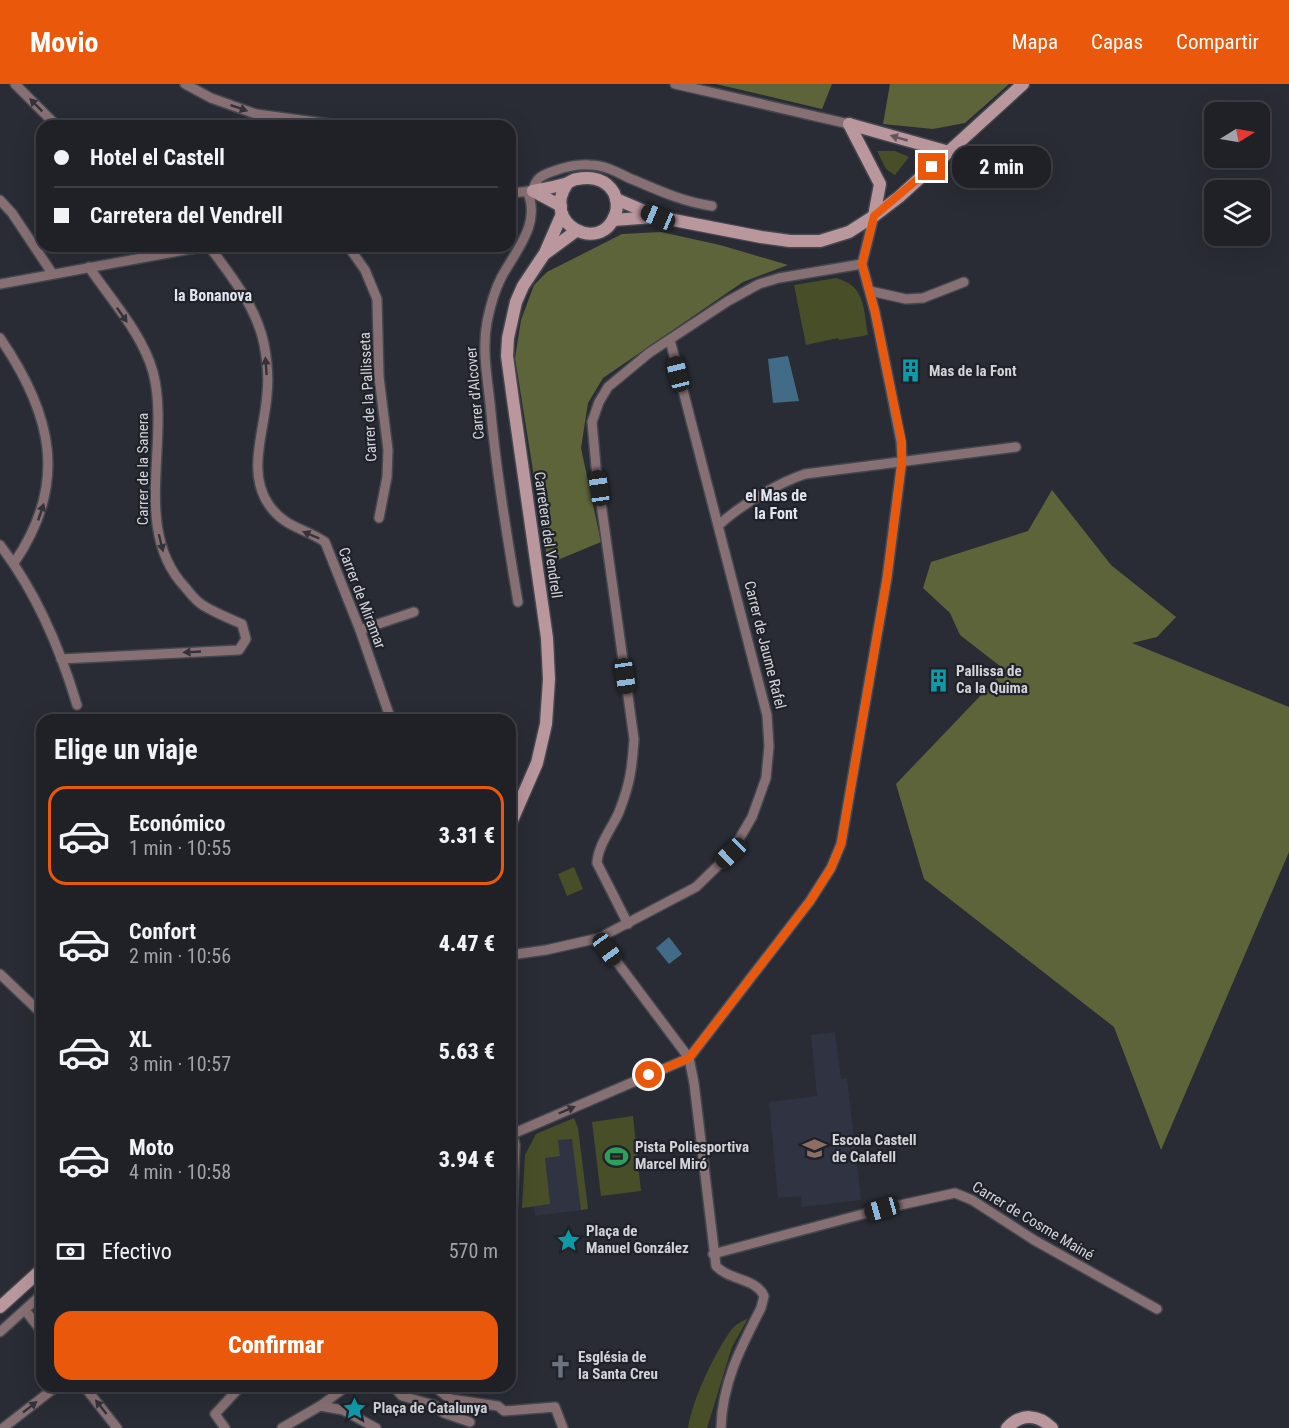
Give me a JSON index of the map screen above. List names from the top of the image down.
{
  "streets": {
    "street": [
      "Carrer d'Alcover",
      "Carrer de la Pallisseta",
      "Carrer de la Sanera",
      "Carretera del Vendrell",
      "Carrer de Miramar",
      "Carrer de Jaume Rafel",
      "Carrer de Cosme Mainé"
    ]
  },
  "one_way": ["Carrer de Miramar"],
  "districts": ["la Bonanova", "el Mas de la Font"],
  "places": {
    "building": ["Mas de la Font", "Pallissa de Ca la Quima"],
    "school or university": ["Escola Castell de Calafell"],
    "sports": ["Pista Poliesportiva Marcel Miró"],
    "place": ["Plaça de Manuel González", "Plaça de Catalunya"],
    "church": ["Església de la Santa Creu"]
  },
  "north": "right",
  "page": {
    "header": "Movio",
    "nav": ["Mapa", "Capas", "Compartir"],
    "banner": ["Hotel el Castell", "Carretera del Vendrell"],
    "bubble": "2 min",
    "heading": "Elige un viaje",
    "list": [
      {
        "name": "Económico",
        "note": "1 min · 10:55",
        "value": "3.31 €"
      },
      {
        "name": "Confort",
        "note": "2 min · 10:56",
        "value": "4.47 €"
      },
      {
        "name": "XL",
        "note": "3 min · 10:57",
        "value": "5.63 €"
      },
      {
        "name": "Moto",
        "note": "4 min · 10:58",
        "value": "3.94 €"
      }
    ],
    "pay": ["Efectivo", "570 m"],
    "buttons": "Confirmar"
  }
}
